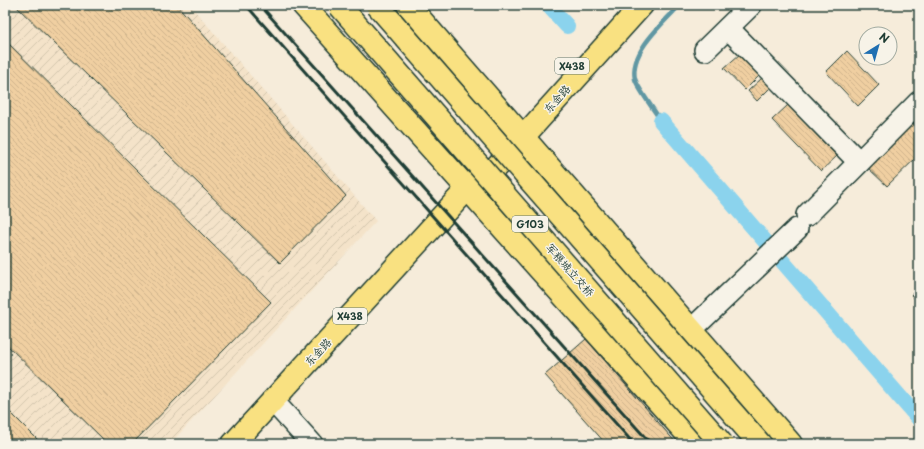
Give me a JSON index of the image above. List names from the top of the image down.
{
  "streets": {
    "main road": [
      "X438",
      "东金路",
      "G103",
      "军粮城立交桥"
    ]
  },
  "crossings": [
    ["东金路", "G103"]
  ],
  "north": "top right"
}
